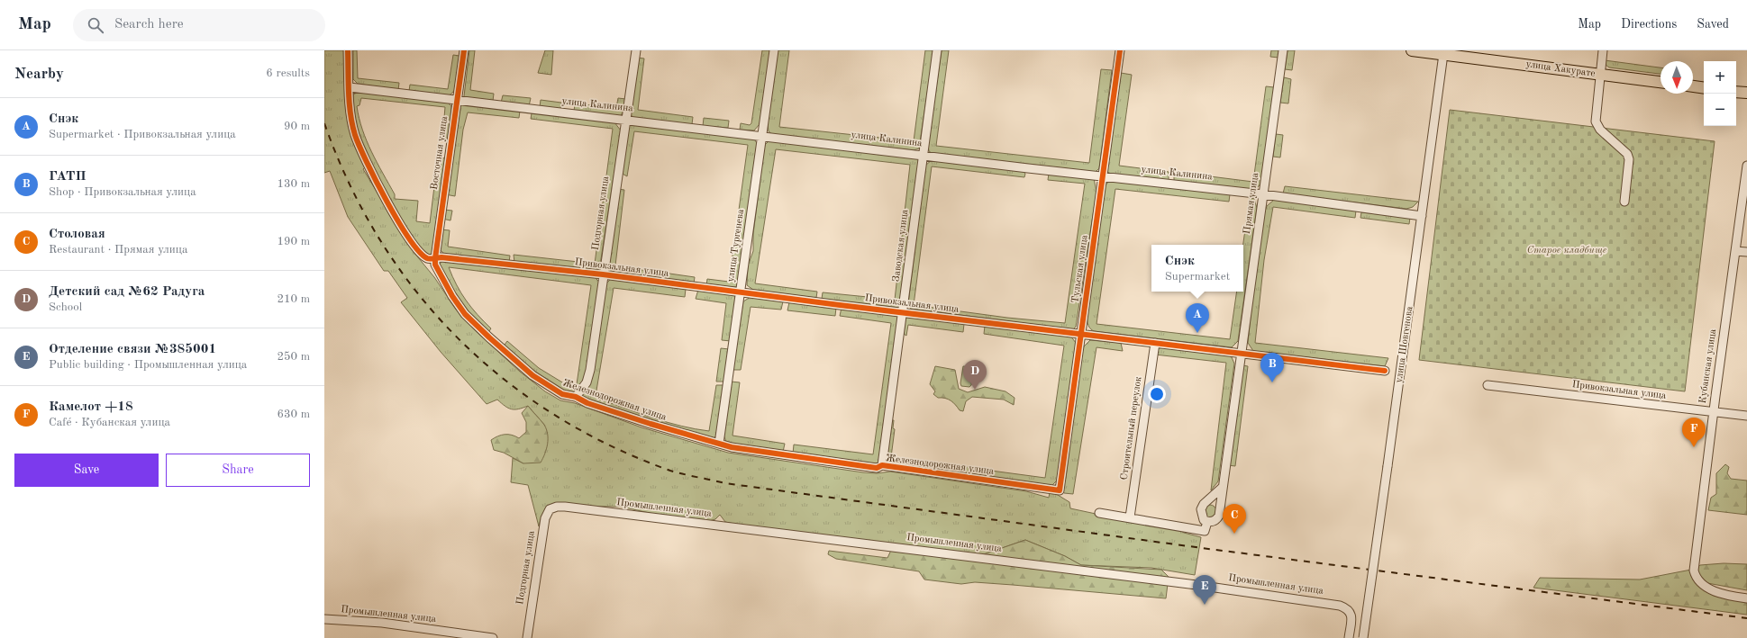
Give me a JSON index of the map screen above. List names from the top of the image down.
{
  "streets": {
    "main road": ["улица Хакурате"],
    "street": [
      "улица Калинина",
      "Восточная улица",
      "Прямая улица",
      "Подгорная улица",
      "улица Тургенева",
      "Заводская улица",
      "Привокзальная улица",
      "Тульская улица",
      "улица Шовгенова",
      "Кубанская улица",
      "Железнодорожная улица",
      "Строительный переулок",
      "Промышленная улица"
    ]
  },
  "crossings": [
    ["улица Хакурате", "улица Шовгенова"],
    ["улица Калинина", "Восточная улица"],
    ["улица Калинина", "Прямая улица"],
    ["улица Калинина", "Подгорная улица"],
    ["улица Калинина", "улица Тургенева"],
    ["улица Калинина", "Заводская улица"],
    ["улица Калинина", "Тульская улица"],
    ["улица Калинина", "улица Шовгенова"],
    ["Восточная улица", "Привокзальная улица"],
    ["Восточная улица", "Железнодорожная улица"],
    ["Прямая улица", "Привокзальная улица"],
    ["Подгорная улица", "Привокзальная улица"],
    ["Подгорная улица", "Железнодорожная улица"],
    ["Подгорная улица", "Промышленная улица"],
    ["улица Тургенева", "Привокзальная улица"],
    ["улица Тургенева", "Железнодорожная улица"],
    ["Заводская улица", "Привокзальная улица"],
    ["Заводская улица", "Железнодорожная улица"],
    ["Привокзальная улица", "Тульская улица"],
    ["Привокзальная улица", "Кубанская улица"],
    ["Привокзальная улица", "Железнодорожная улица"],
    ["Привокзальная улица", "Строительный переулок"],
    ["Тульская улица", "Железнодорожная улица"]
  ],
  "parks": ["Старое кладбище"],
  "north": "bottom",
  "page": {
    "header": "Map",
    "search": "Search here",
    "nav": ["Map", "Directions", "Saved"],
    "heading": ["Nearby", "6 results"],
    "map_buttons": ["+", "−"],
    "list": [
      {
        "mark": "A",
        "name": "Снэк",
        "note": "Supermarket · Привокзальная улица",
        "value": "90 m"
      },
      {
        "mark": "B",
        "name": "ГАТП",
        "note": "Shop · Привокзальная улица",
        "value": "130 m"
      },
      {
        "mark": "C",
        "name": "Столовая",
        "note": "Restaurant · Прямая улица",
        "value": "190 m"
      },
      {
        "mark": "D",
        "name": "Детский сад №62 Радуга",
        "note": "School",
        "value": "210 m"
      },
      {
        "mark": "E",
        "name": "Отделение связи №385001",
        "note": "Public building · Промышленная улица",
        "value": "250 m"
      },
      {
        "mark": "F",
        "name": "Камелот +18",
        "note": "Café · Кубанская улица",
        "value": "630 m"
      }
    ],
    "popup": ["Снэк", "Supermarket"],
    "pins": [
      "A",
      "B",
      "D",
      "F",
      "C",
      "E"
    ],
    "buttons": ["Save", "Share"]
  }
}
